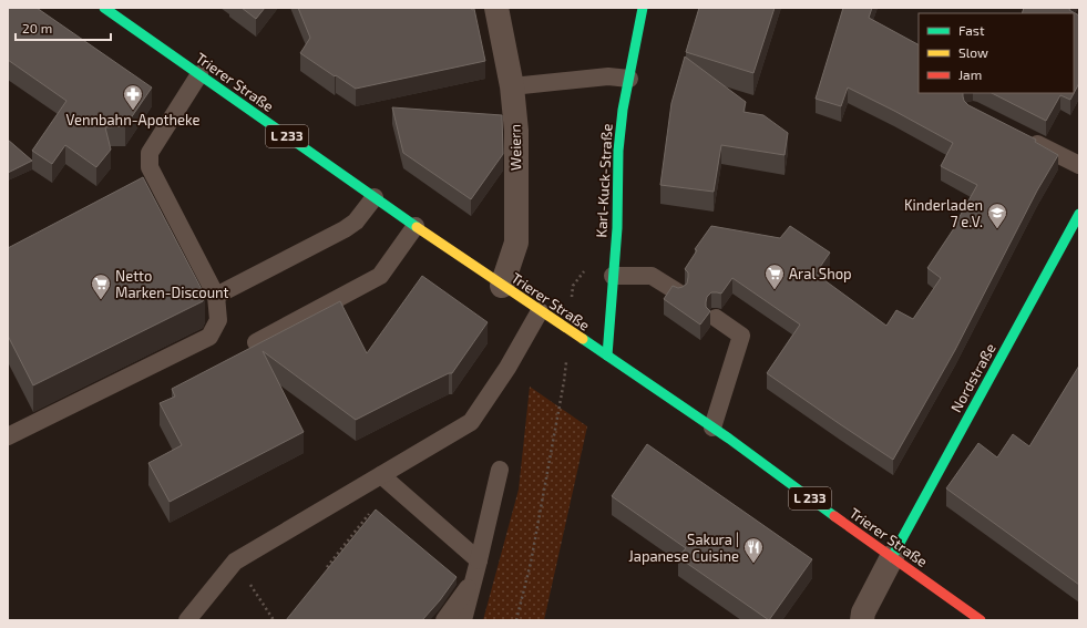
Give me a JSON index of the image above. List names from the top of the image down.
{
  "streets": {
    "main road": [
      "Trierer Straße",
      "L 233",
      "Karl-Kuck-Straße",
      "Nordstraße"
    ],
    "street": ["Weiern"]
  },
  "crossings": [
    ["Trierer Straße", "Weiern"],
    ["Trierer Straße", "Karl-Kuck-Straße"],
    ["Trierer Straße", "Nordstraße"]
  ],
  "places": {
    "pharmacy": ["Vennbahn-Apotheke"],
    "school or university": ["Kinderladen 7 e.V."],
    "supermarket": ["Aral Shop", "Netto Marken-Discount"],
    "restaurant": ["Sakura | Japanese Cuisine"]
  },
  "legend": ["Fast", "Slow", "Jam"],
  "scale_bar": "20 m"
}
